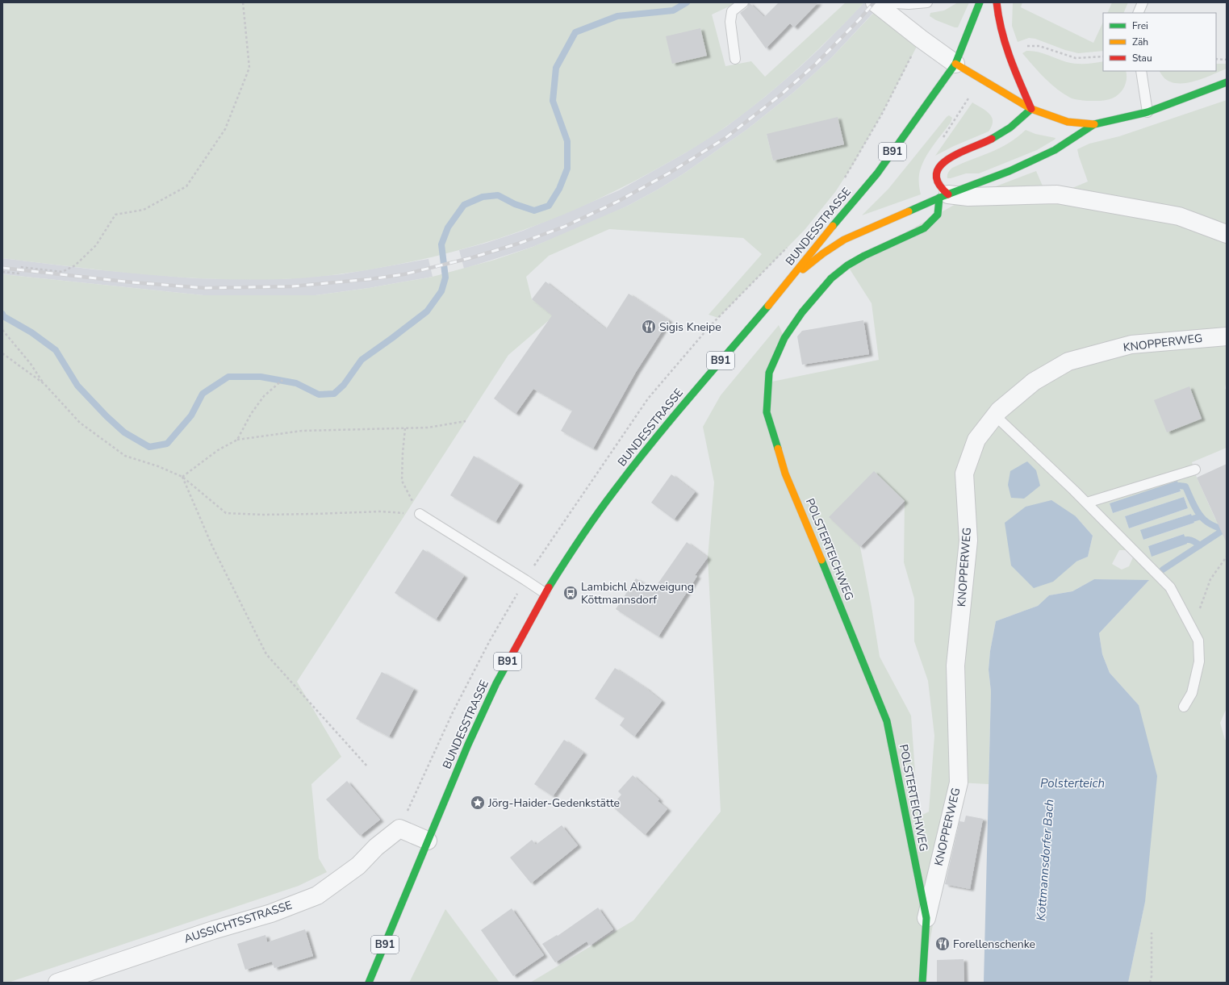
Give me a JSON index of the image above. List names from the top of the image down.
{
  "streets": {
    "main road": ["B91", "BUNDESSTRASSE", "POLSTERTEICHWEG"],
    "street": ["KNOPPERWEG", "AUSSICHTSSTRASSE"]
  },
  "crossings": [
    ["BUNDESSTRASSE", "AUSSICHTSSTRASSE"],
    ["KNOPPERWEG", "POLSTERTEICHWEG"]
  ],
  "water": ["Polsterteich", "Köttmannsdorfer Bach"],
  "places": {
    "restaurant": ["Sigis Kneipe", "Forellenschenke"],
    "bus stop": ["Lambichl Abzweigung Köttmannsdorf"],
    "place": ["Jörg-Haider-Gedenkstätte"]
  },
  "legend": ["Frei", "Zäh", "Stau"]
}
